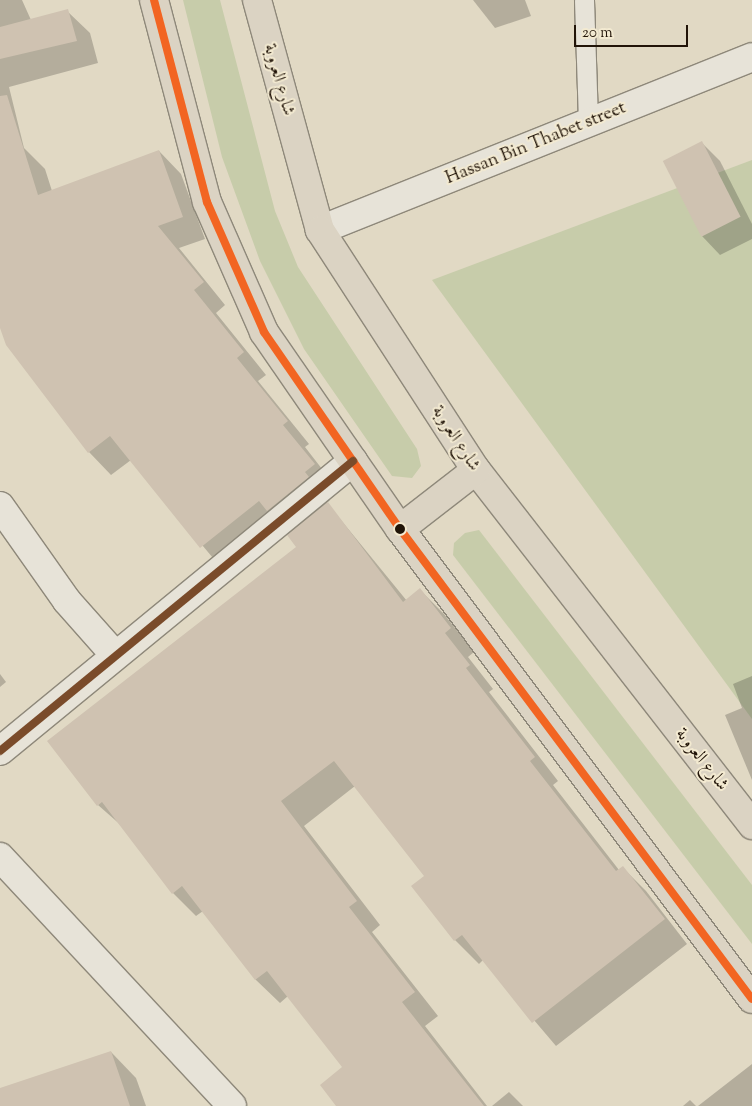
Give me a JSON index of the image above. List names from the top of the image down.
{
  "streets": {
    "main road": ["شارع العروبة"],
    "street": ["Hassan Bin Thabet street"]
  },
  "crossings": [
    ["شارع العروبة", "Hassan Bin Thabet street"]
  ],
  "scale_bar": "20 m"
}
